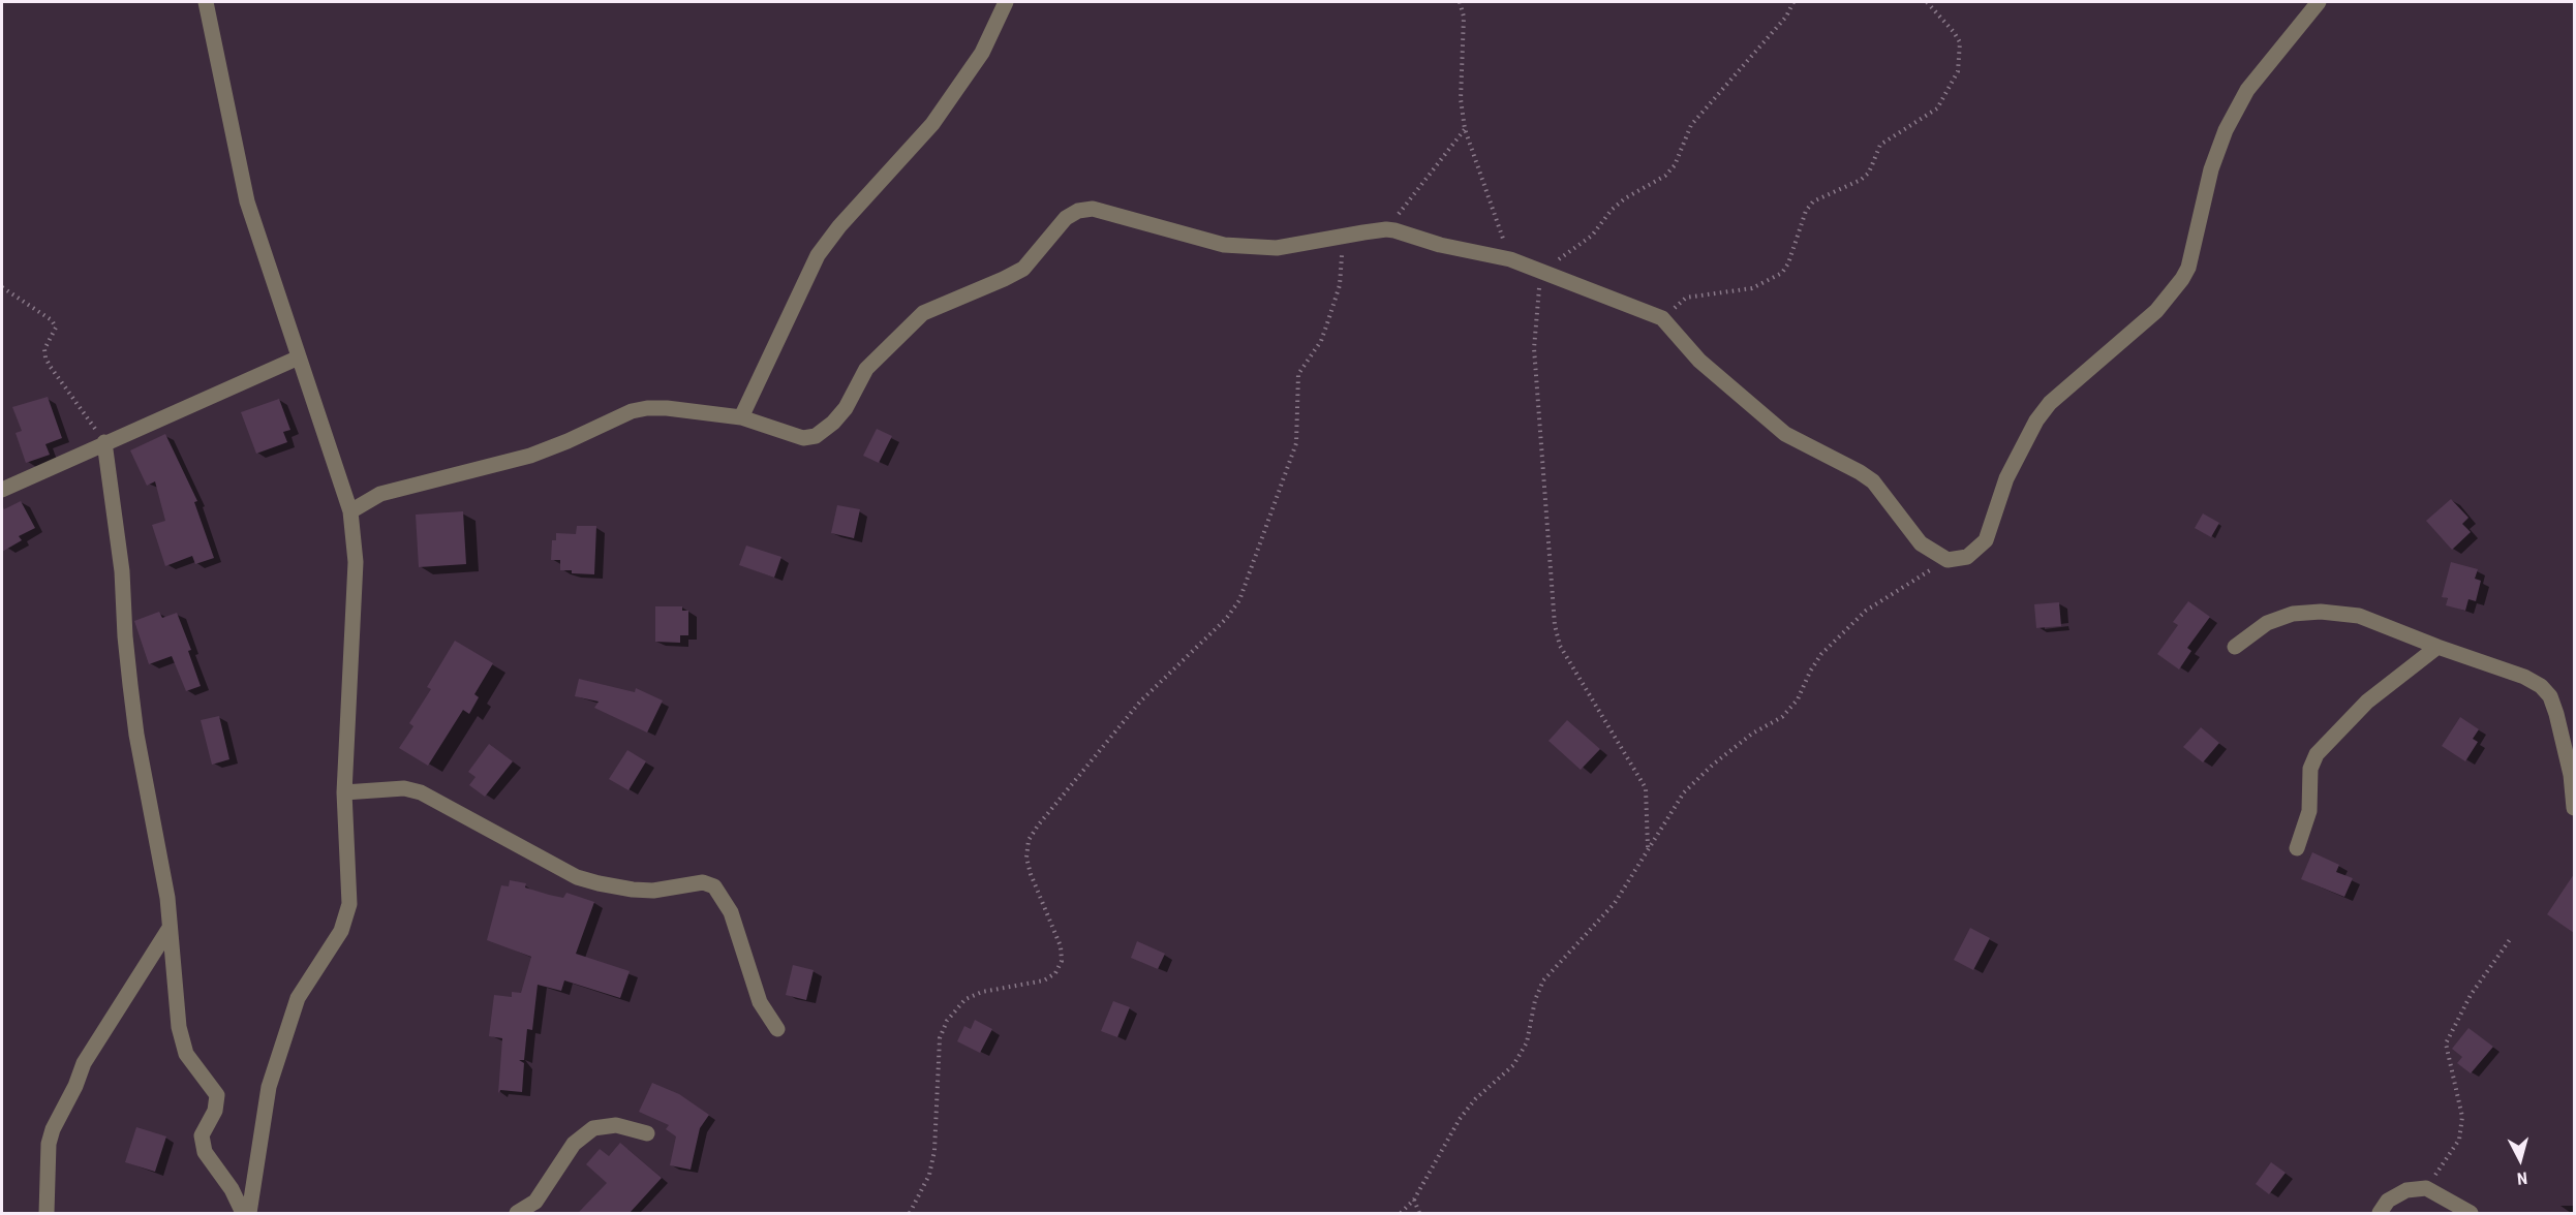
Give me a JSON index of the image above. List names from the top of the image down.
{
  "north": "bottom"
}
